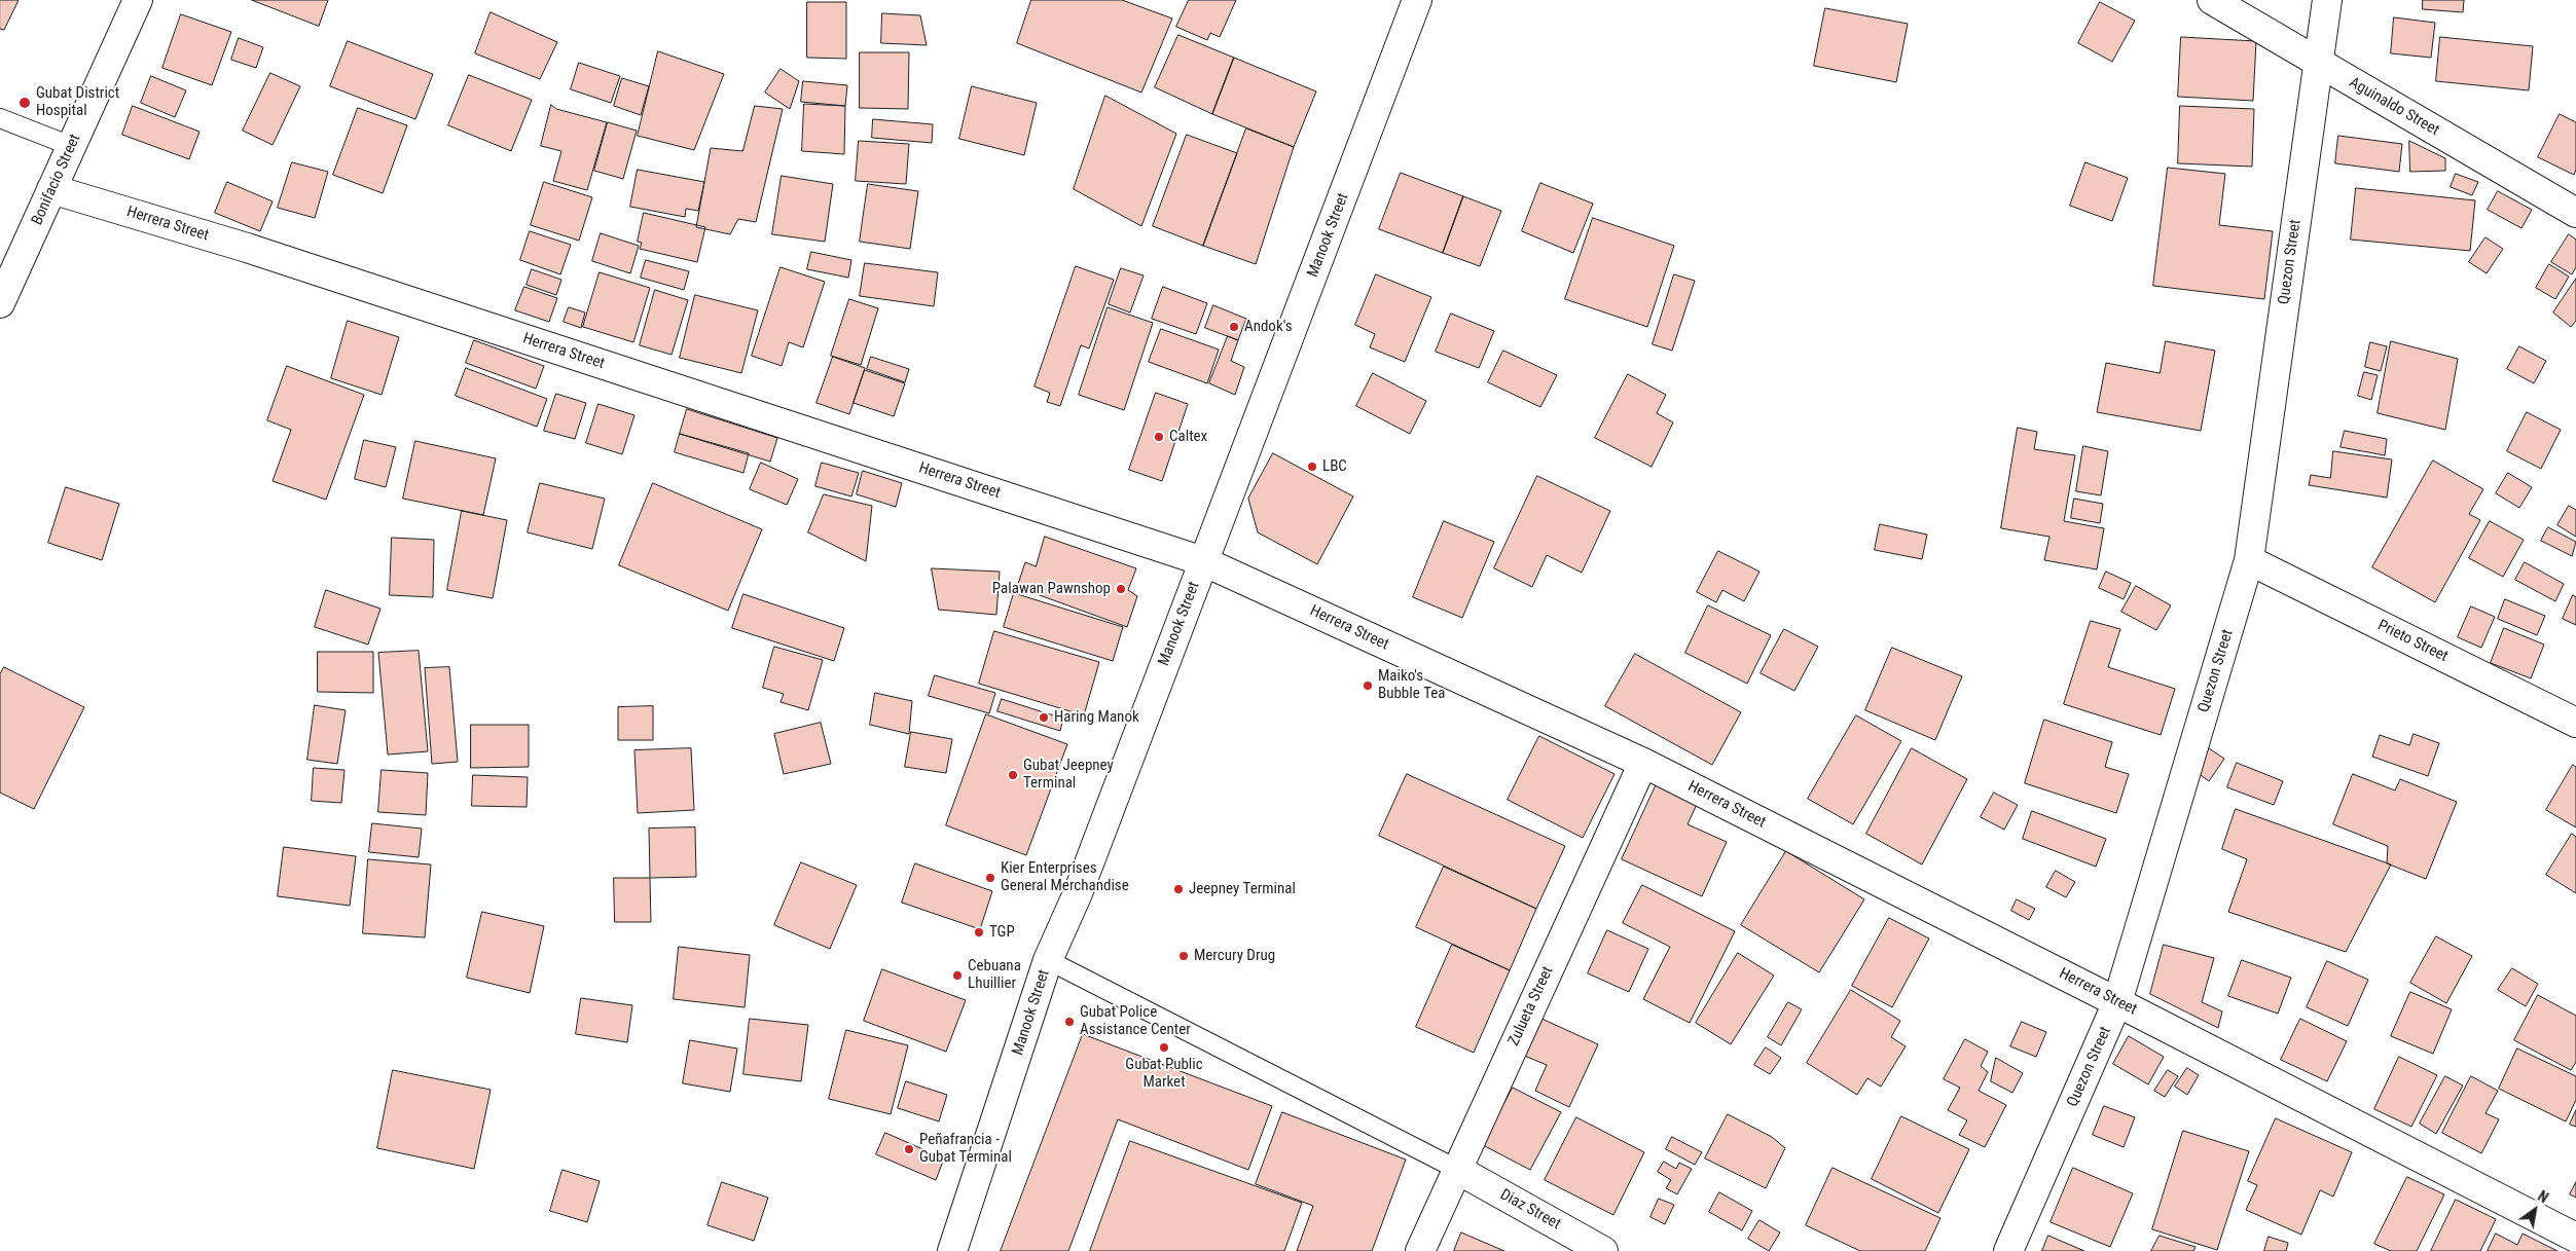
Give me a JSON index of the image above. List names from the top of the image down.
{
  "streets": {
    "street": [
      "Aguinaldo Street",
      "Bonifacio Street",
      "Herrera Street",
      "Manook Street",
      "Quezon Street",
      "Prieto Street",
      "Zulueta Street",
      "Diaz Street"
    ]
  },
  "crossings": [
    ["Aguinaldo Street", "Quezon Street"],
    ["Bonifacio Street", "Herrera Street"],
    ["Herrera Street", "Manook Street"],
    ["Herrera Street", "Quezon Street"],
    ["Herrera Street", "Zulueta Street"],
    ["Quezon Street", "Prieto Street"],
    ["Zulueta Street", "Diaz Street"]
  ],
  "places": [
    "Gubat District Hospital",
    "Andok's",
    "Caltex",
    "LBC",
    "Palawan Pawnshop",
    "Maiko's Bubble Tea",
    "Haring Manok",
    "Gubat Jeepney Terminal",
    "Kier Enterprises General Merchandise",
    "Jeepney Terminal",
    "TGP",
    "Mercury Drug",
    "Cebuana Lhuillier",
    "Gubat Police Assistance Center",
    "Gubat Public Market",
    "Peñafrancia - Gubat Terminal"
  ],
  "north": "top right"
}
